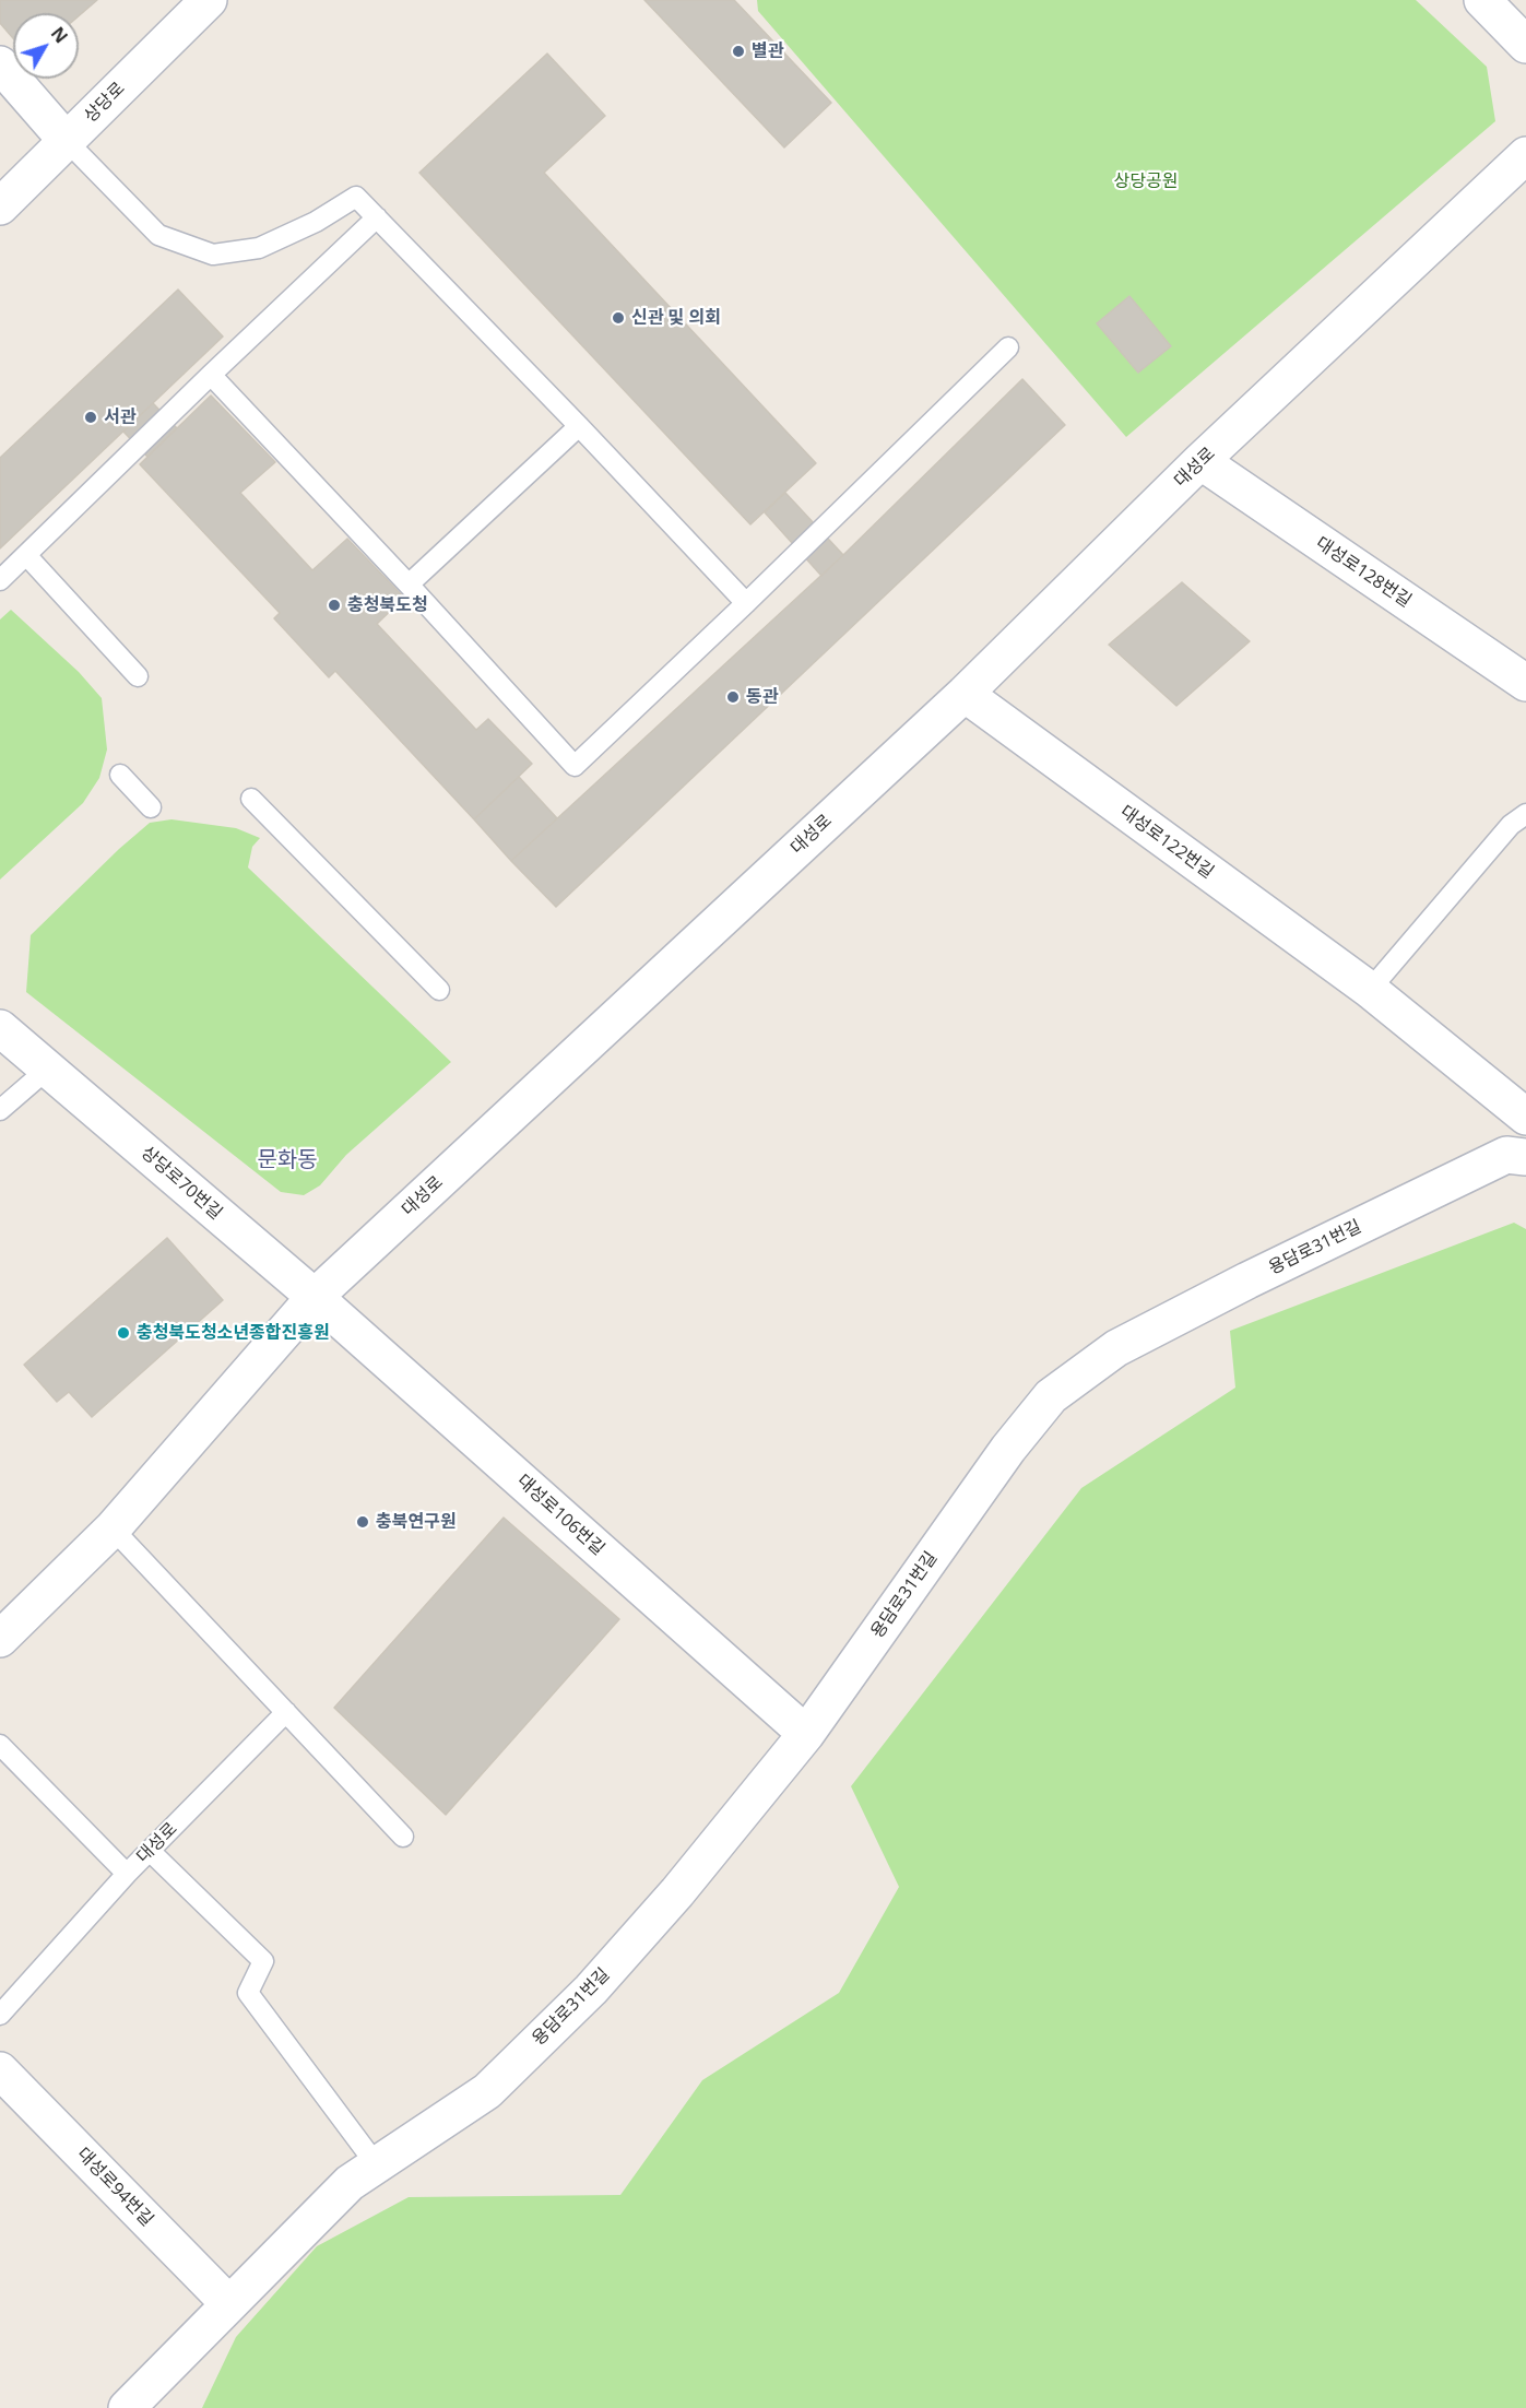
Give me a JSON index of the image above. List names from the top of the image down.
{
  "streets": {
    "street": [
      "상당로",
      "대성로",
      "대성로128번길",
      "대성로122번길",
      "상당로70번길",
      "용담로31번길",
      "대성로106번길",
      "대성로94번길"
    ]
  },
  "crossings": [
    ["대성로", "대성로128번길"],
    ["대성로", "대성로122번길"],
    ["대성로", "상당로70번길"],
    ["대성로", "대성로106번길"],
    ["상당로70번길", "대성로106번길"],
    ["용담로31번길", "대성로106번길"],
    ["용담로31번길", "대성로94번길"]
  ],
  "districts": ["문화동"],
  "parks": ["상당공원"],
  "places": [
    "별관",
    "신관 및 의회",
    "서관",
    "충청북도청",
    "동관",
    "충청북도청소년종합진흥원",
    "충북연구원"
  ],
  "north": "top right"
}
